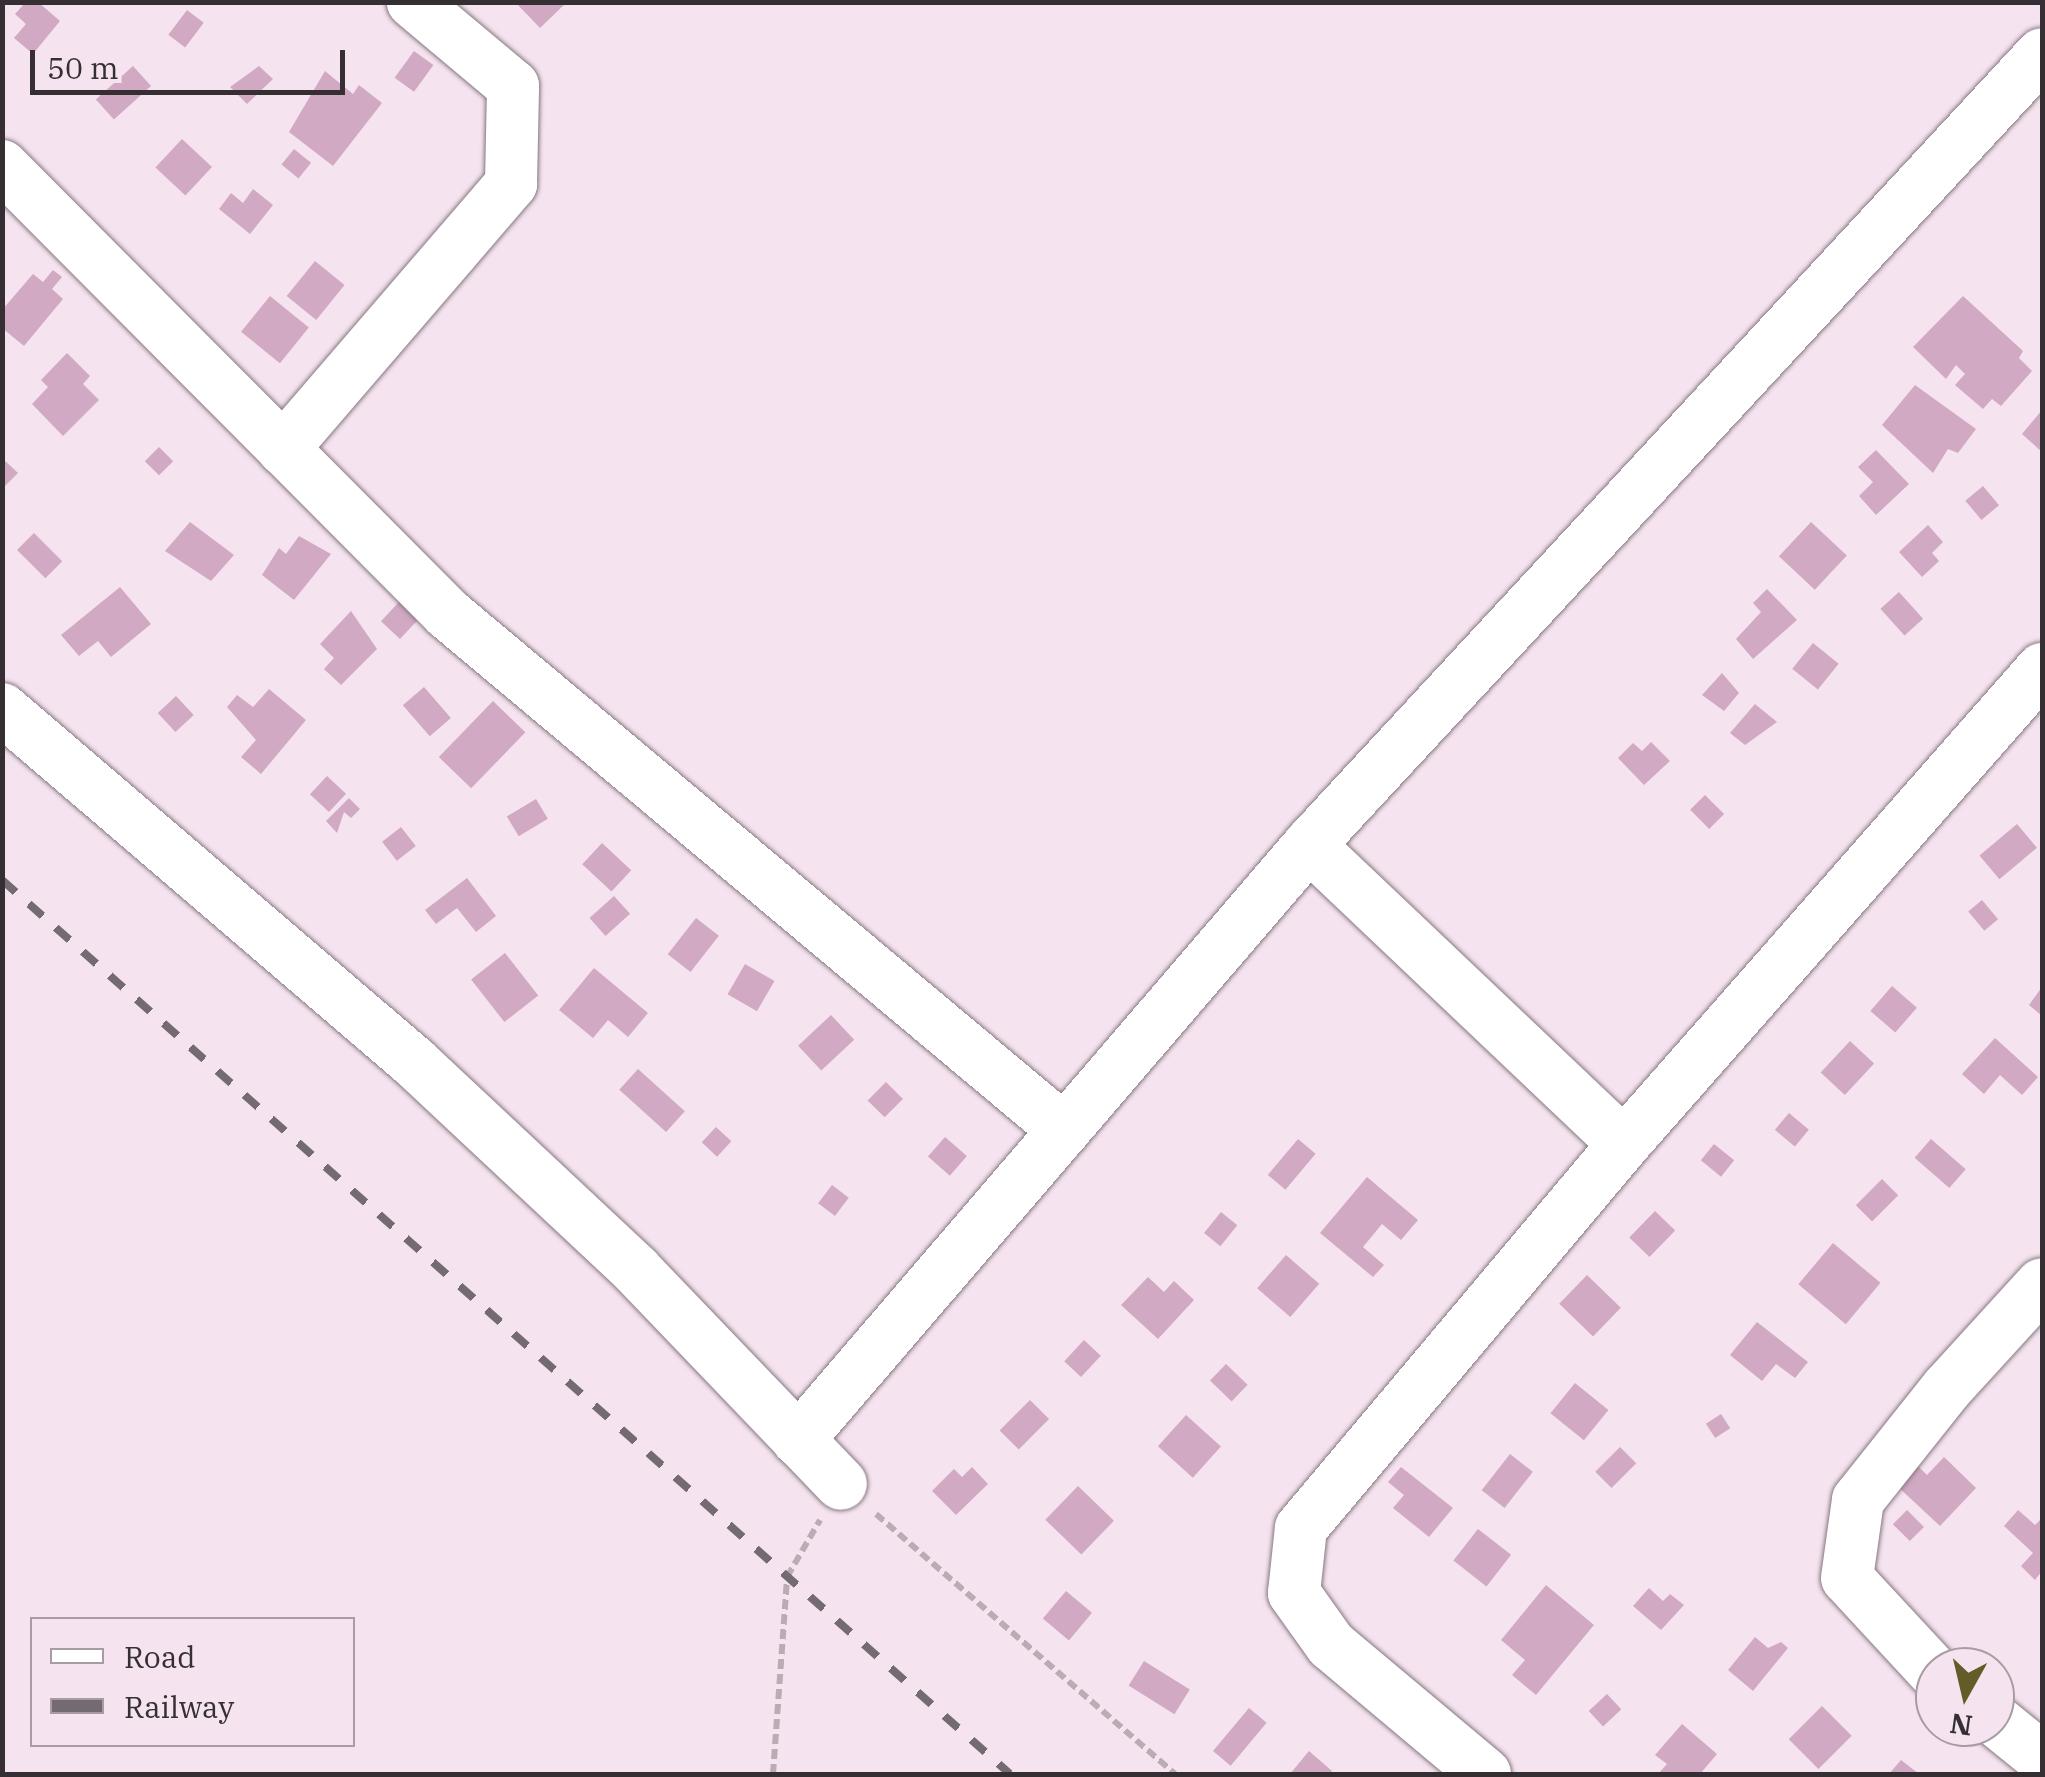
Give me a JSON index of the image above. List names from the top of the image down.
{
  "legend": ["Road", "Railway"],
  "scale_bar": "50 m",
  "north": "bottom"
}
